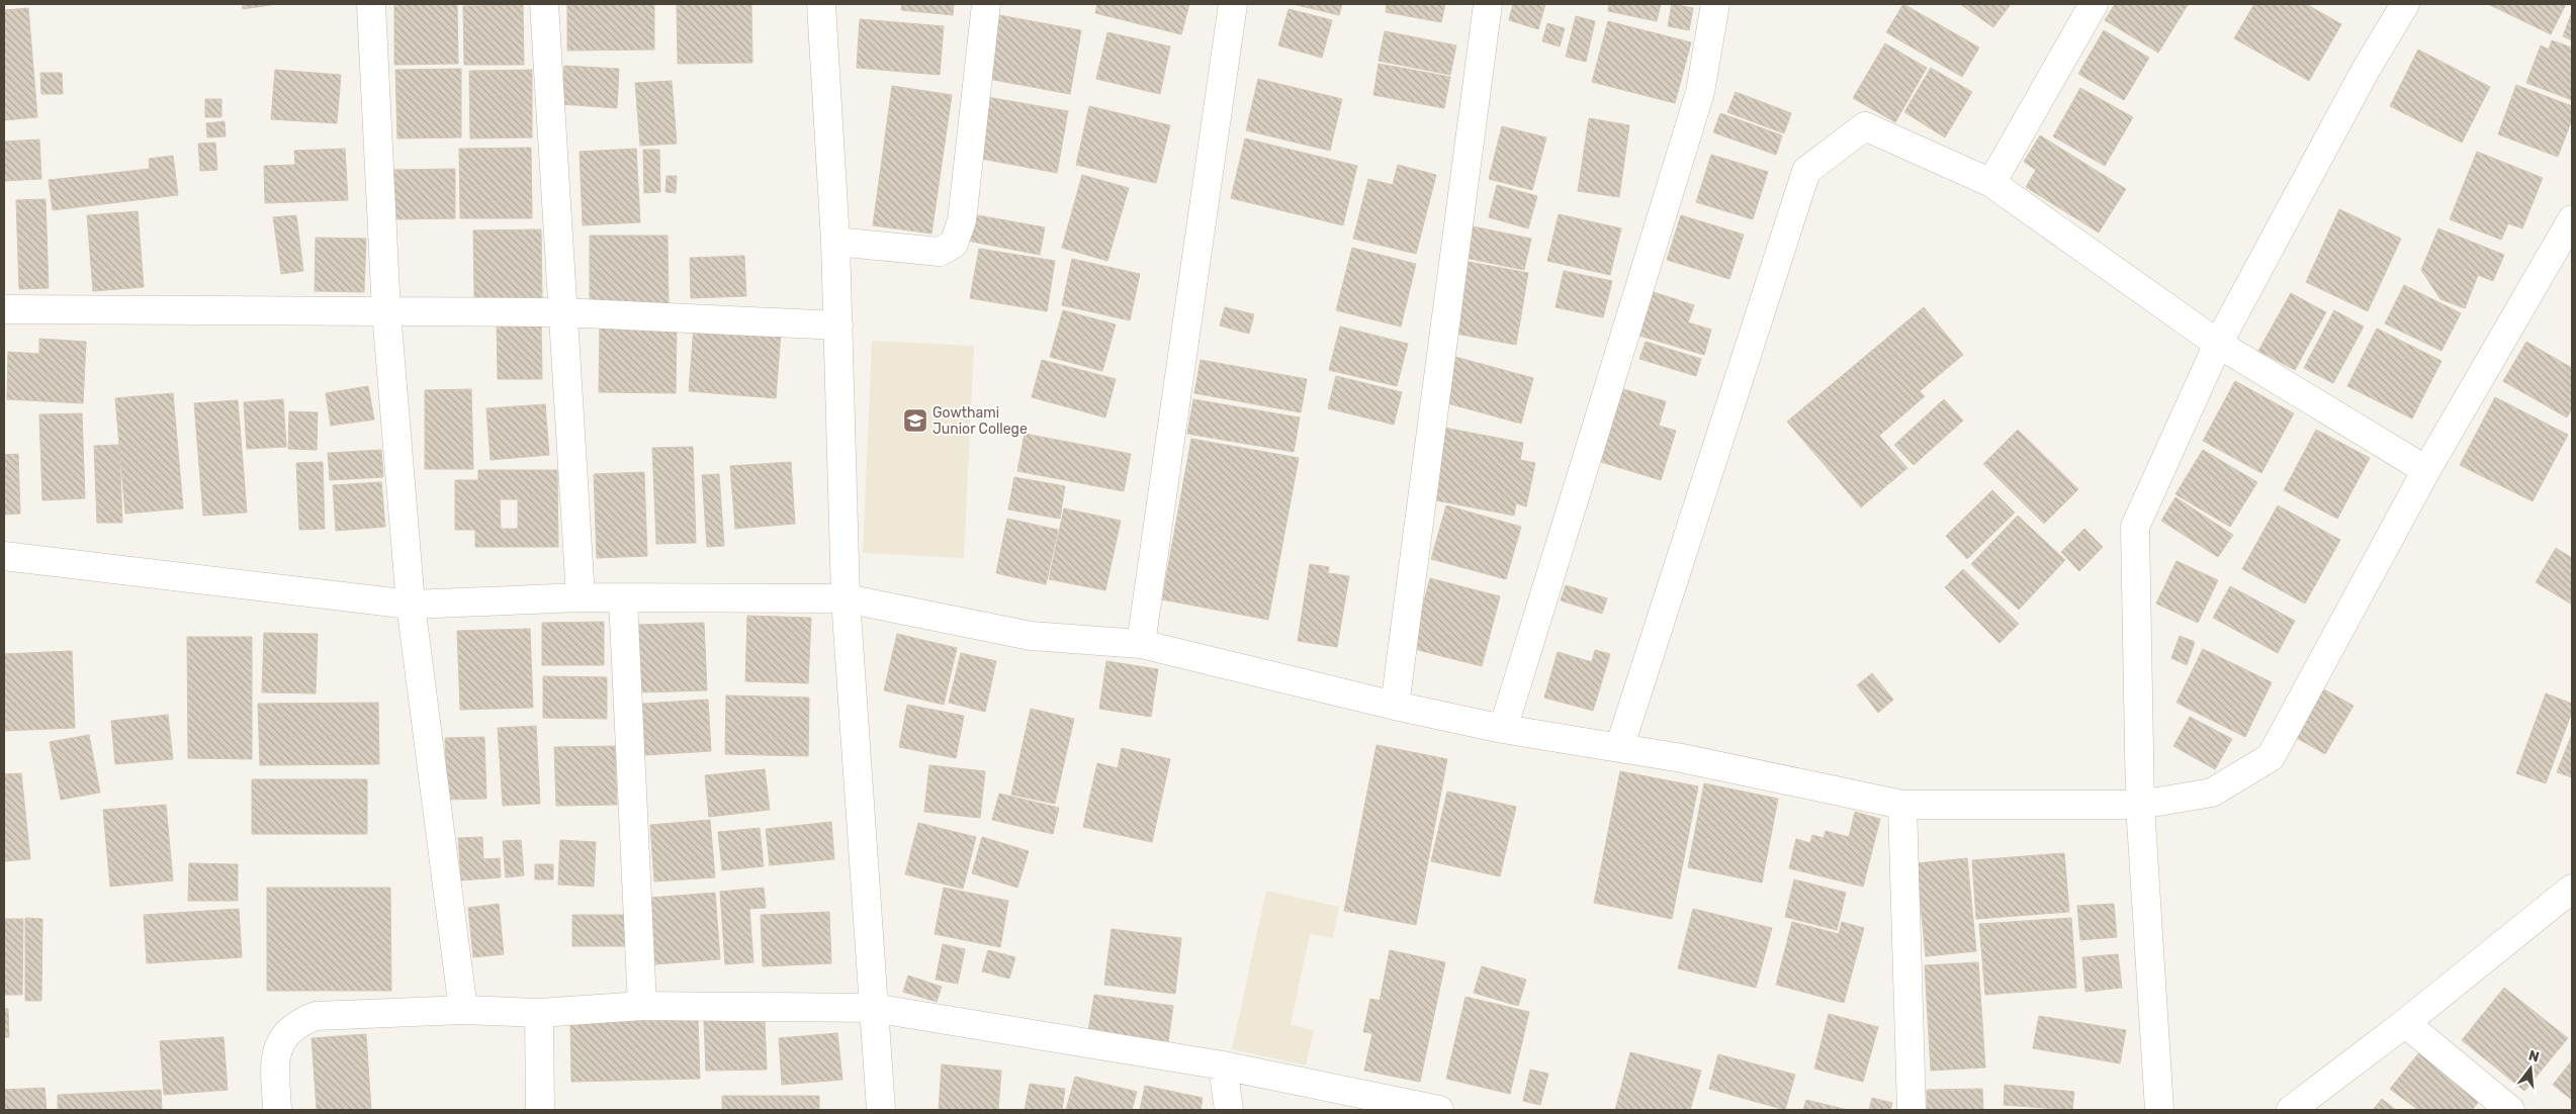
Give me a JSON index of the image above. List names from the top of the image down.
{
  "places": {
    "school or university": ["Gowthami Junior College"]
  },
  "north": "top"
}
